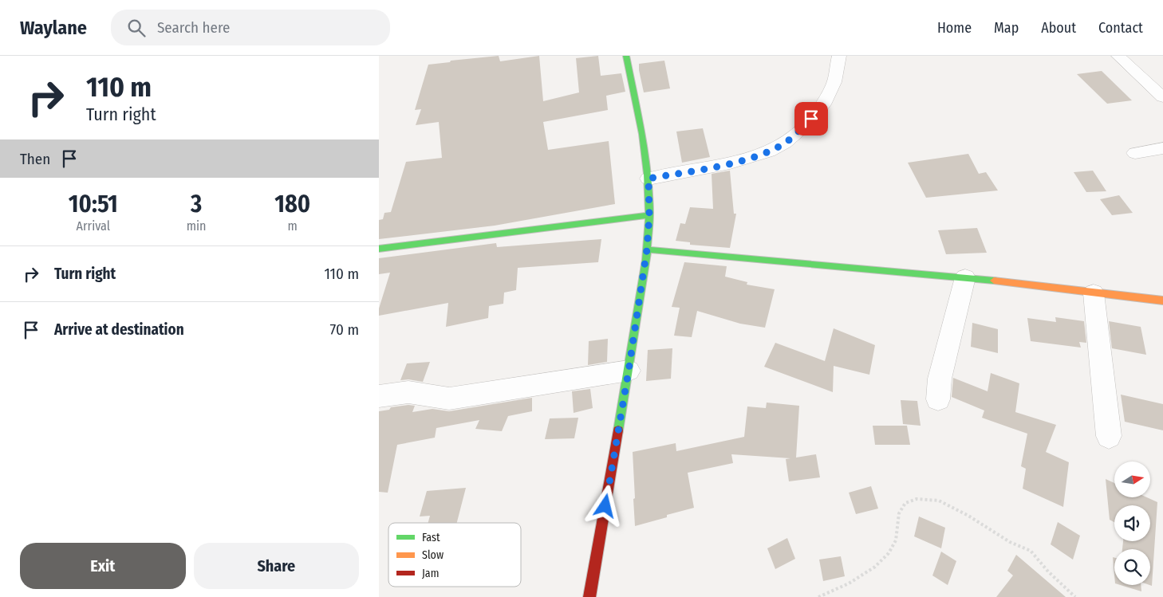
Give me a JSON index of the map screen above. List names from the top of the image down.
{
  "legend": ["Fast", "Slow", "Jam"],
  "north": "right",
  "page": {
    "header": "Waylane",
    "search": "Search here",
    "nav": [
      "Home",
      "Map",
      "About",
      "Contact"
    ],
    "turn": ["110 m", "Turn right"],
    "then": "Then",
    "eta": [
      "10:51",
      "Arrival",
      "3",
      "min",
      "180",
      "m"
    ],
    "list": [
      {
        "name": "Turn right",
        "value": "110 m"
      },
      {
        "name": "Arrive at destination",
        "value": "70 m"
      }
    ],
    "buttons": ["Exit", "Share"]
  }
}
